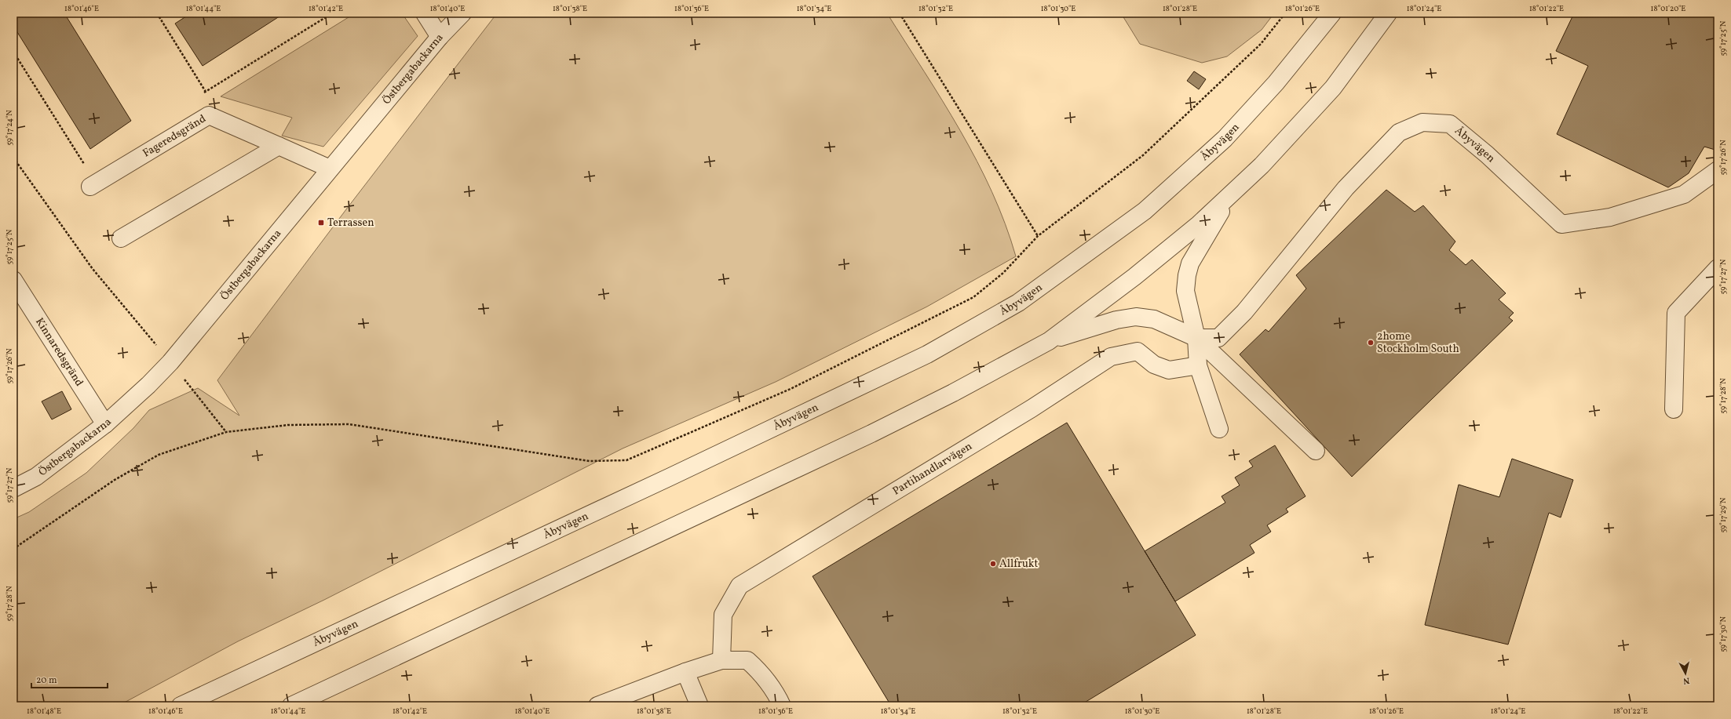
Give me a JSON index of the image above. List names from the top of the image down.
{
  "streets": {
    "street": [
      "Östbergabackarna",
      "Fageredsgränd",
      "Åbyvägen",
      "Kinnaredsgränd",
      "Partihandlarvägen"
    ]
  },
  "crossings": [
    ["Östbergabackarna", "Fageredsgränd"],
    ["Östbergabackarna", "Kinnaredsgränd"]
  ],
  "places": {
    "transit": ["Terrassen"],
    "other": ["2home Stockholm South", "Allfrukt"]
  },
  "scale_bar": "20 m",
  "north": "bottom",
  "coordinates": [
    "18°01'46\"E",
    "18°01'44\"E",
    "18°01'42\"E",
    "18°01'40\"E",
    "18°01'38\"E",
    "18°01'36\"E",
    "18°01'34\"E",
    "18°01'32\"E",
    "18°01'30\"E",
    "18°01'28\"E",
    "18°01'26\"E",
    "18°01'24\"E",
    "18°01'22\"E",
    "18°01'20\"E",
    "59°17'25\"N",
    "59°17'24\"N",
    "59°17'26\"N",
    "59°17'27\"N",
    "59°17'28\"N",
    "59°17'29\"N",
    "59°17'30\"N",
    "18°01'48\"E"
  ]
}
